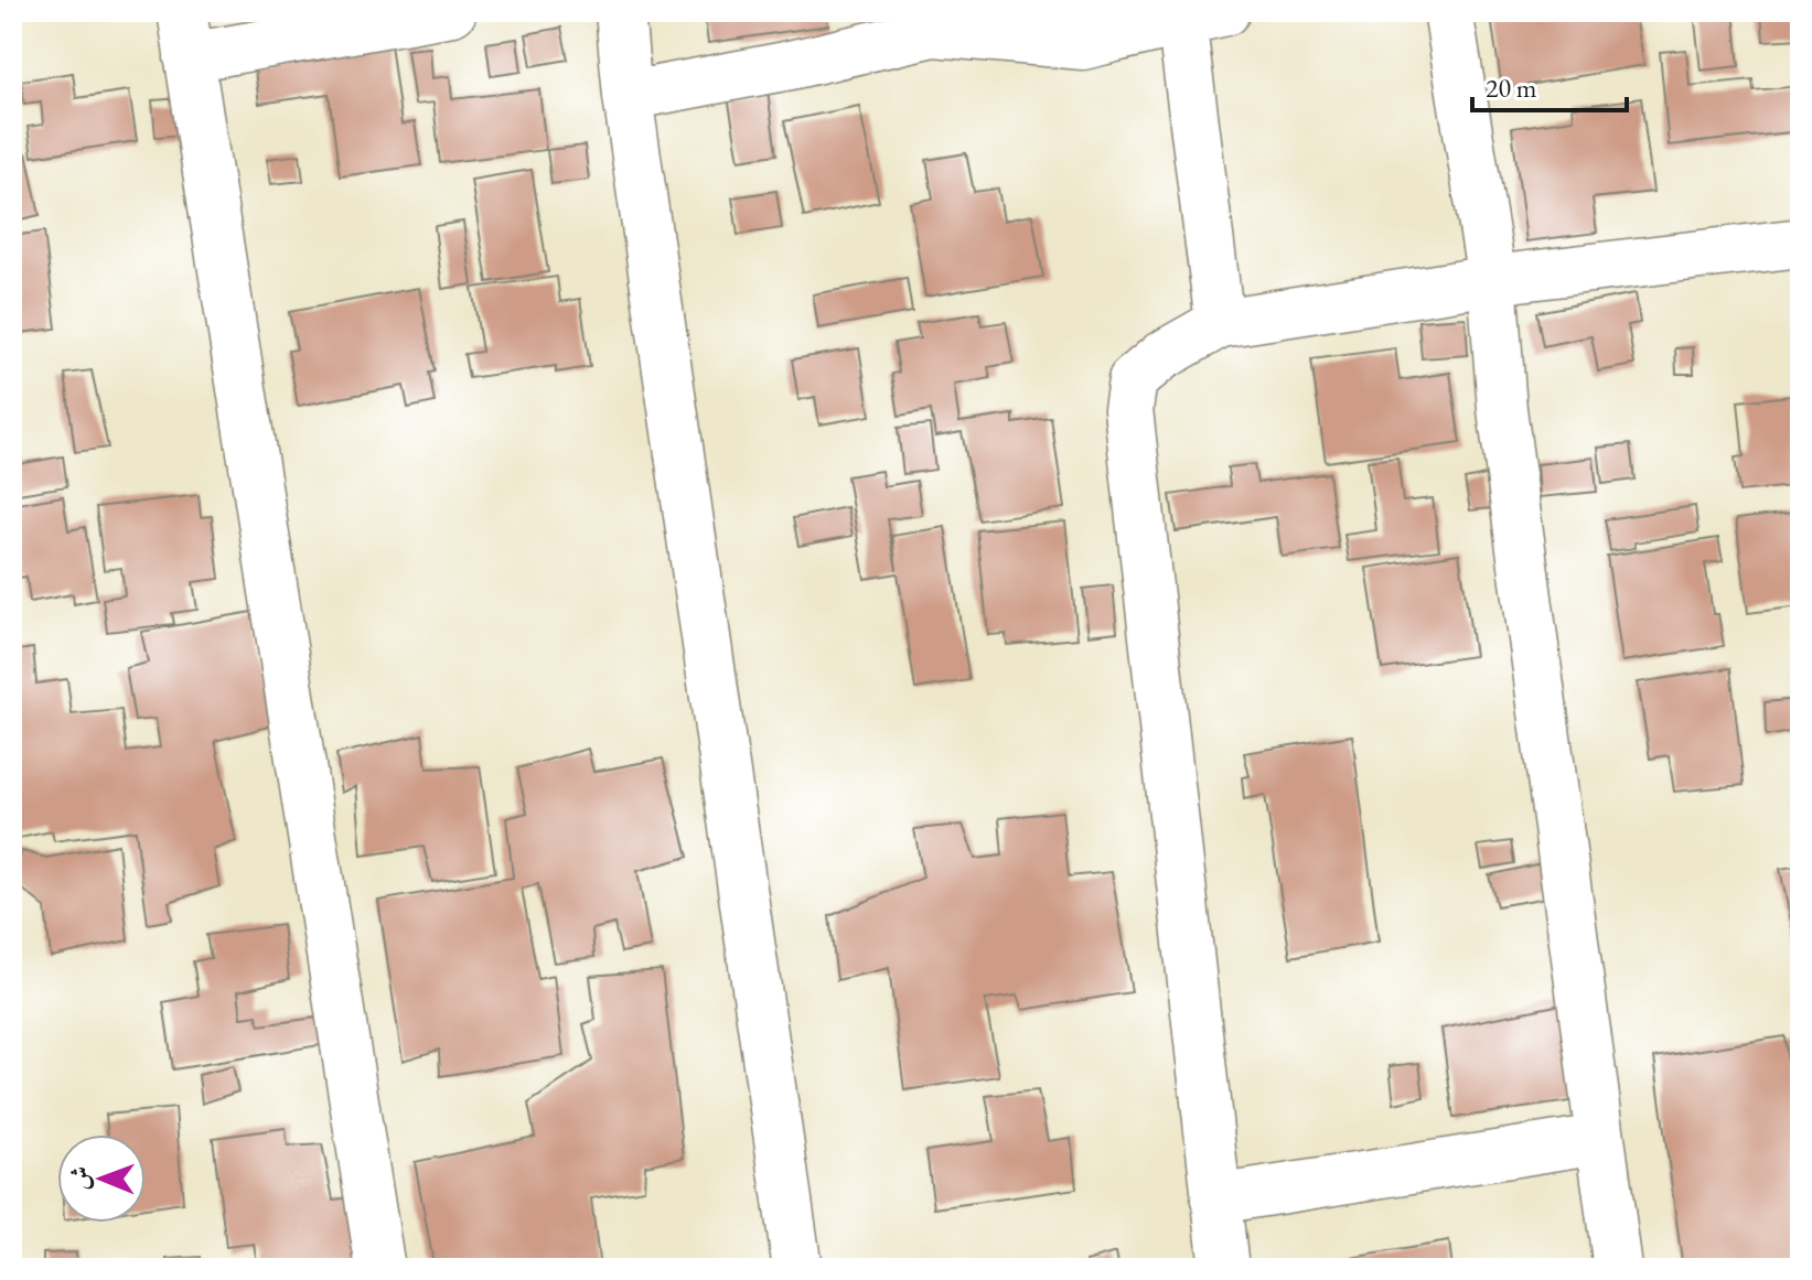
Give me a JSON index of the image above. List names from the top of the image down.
{
  "scale_bar": "20 m",
  "north": "left"
}
